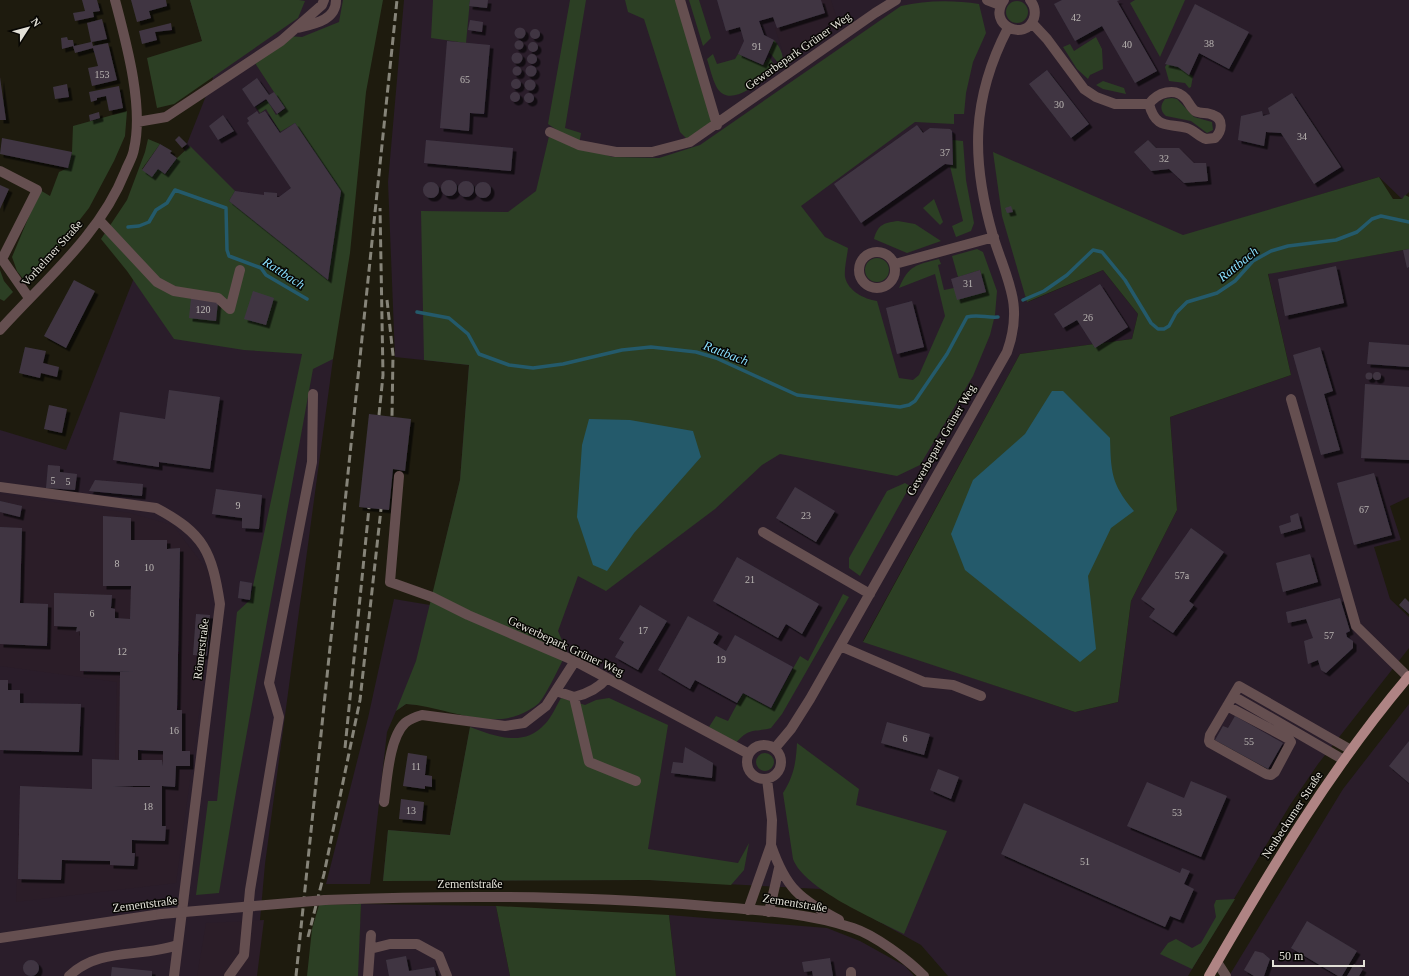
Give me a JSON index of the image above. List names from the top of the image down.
{
  "streets": {
    "main road": ["Neubeckumer Straße"],
    "street": [
      "Gewerbepark Grüner Weg",
      "Vorhelmer Straße",
      "Römerstraße",
      "Zementstraße"
    ]
  },
  "water": ["Rattbach"],
  "house_numbers": [
    "42",
    "38",
    "40",
    "91",
    "153",
    "65",
    "30",
    "34",
    "37",
    "32",
    "31",
    "120",
    "26",
    "5",
    "5",
    "9",
    "67",
    "23",
    "8",
    "10",
    "57a",
    "21",
    "6",
    "17",
    "57",
    "12",
    "19",
    "16",
    "6",
    "55",
    "11",
    "18",
    "13",
    "53",
    "51"
  ],
  "scale_bar": "50 m",
  "north": "top right"
}
